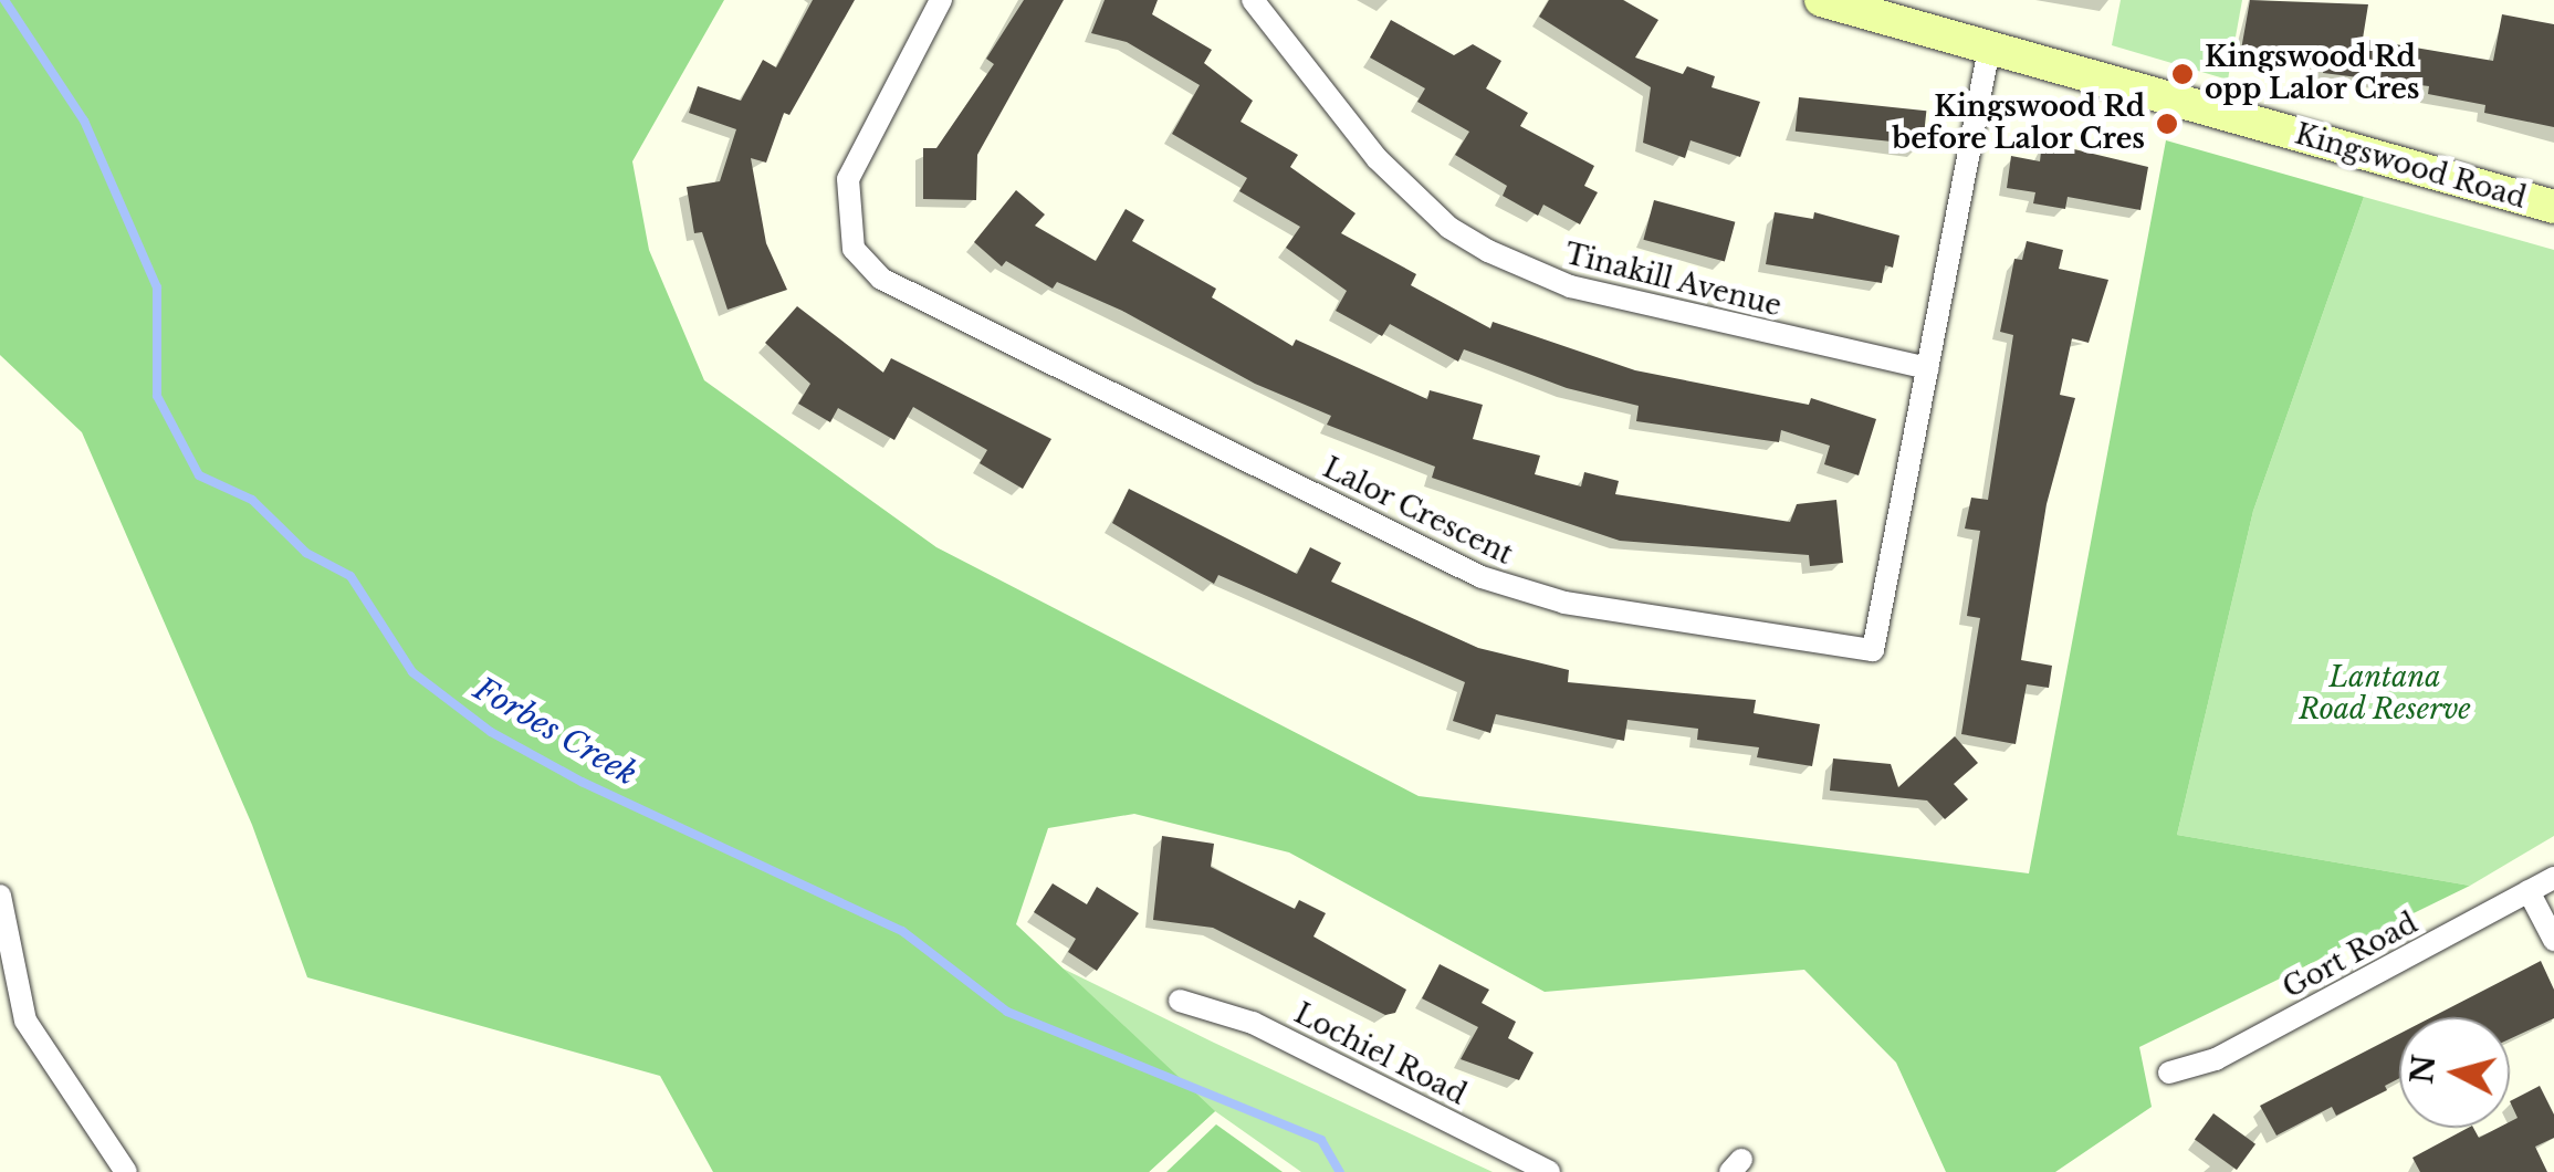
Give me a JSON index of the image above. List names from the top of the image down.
{
  "streets": {
    "street": [
      "Kingswood Road",
      "Tinakill Avenue",
      "Lalor Crescent",
      "Gort Road",
      "Lochiel Road"
    ]
  },
  "crossings": [
    ["Kingswood Road", "Lalor Crescent"],
    ["Tinakill Avenue", "Lalor Crescent"]
  ],
  "water": ["Forbes Creek"],
  "parks": ["Lantana Road Reserve"],
  "places": ["Kingswood Rd opp Lalor Cres", "Kingswood Rd before Lalor Cres"],
  "north": "left"
}
